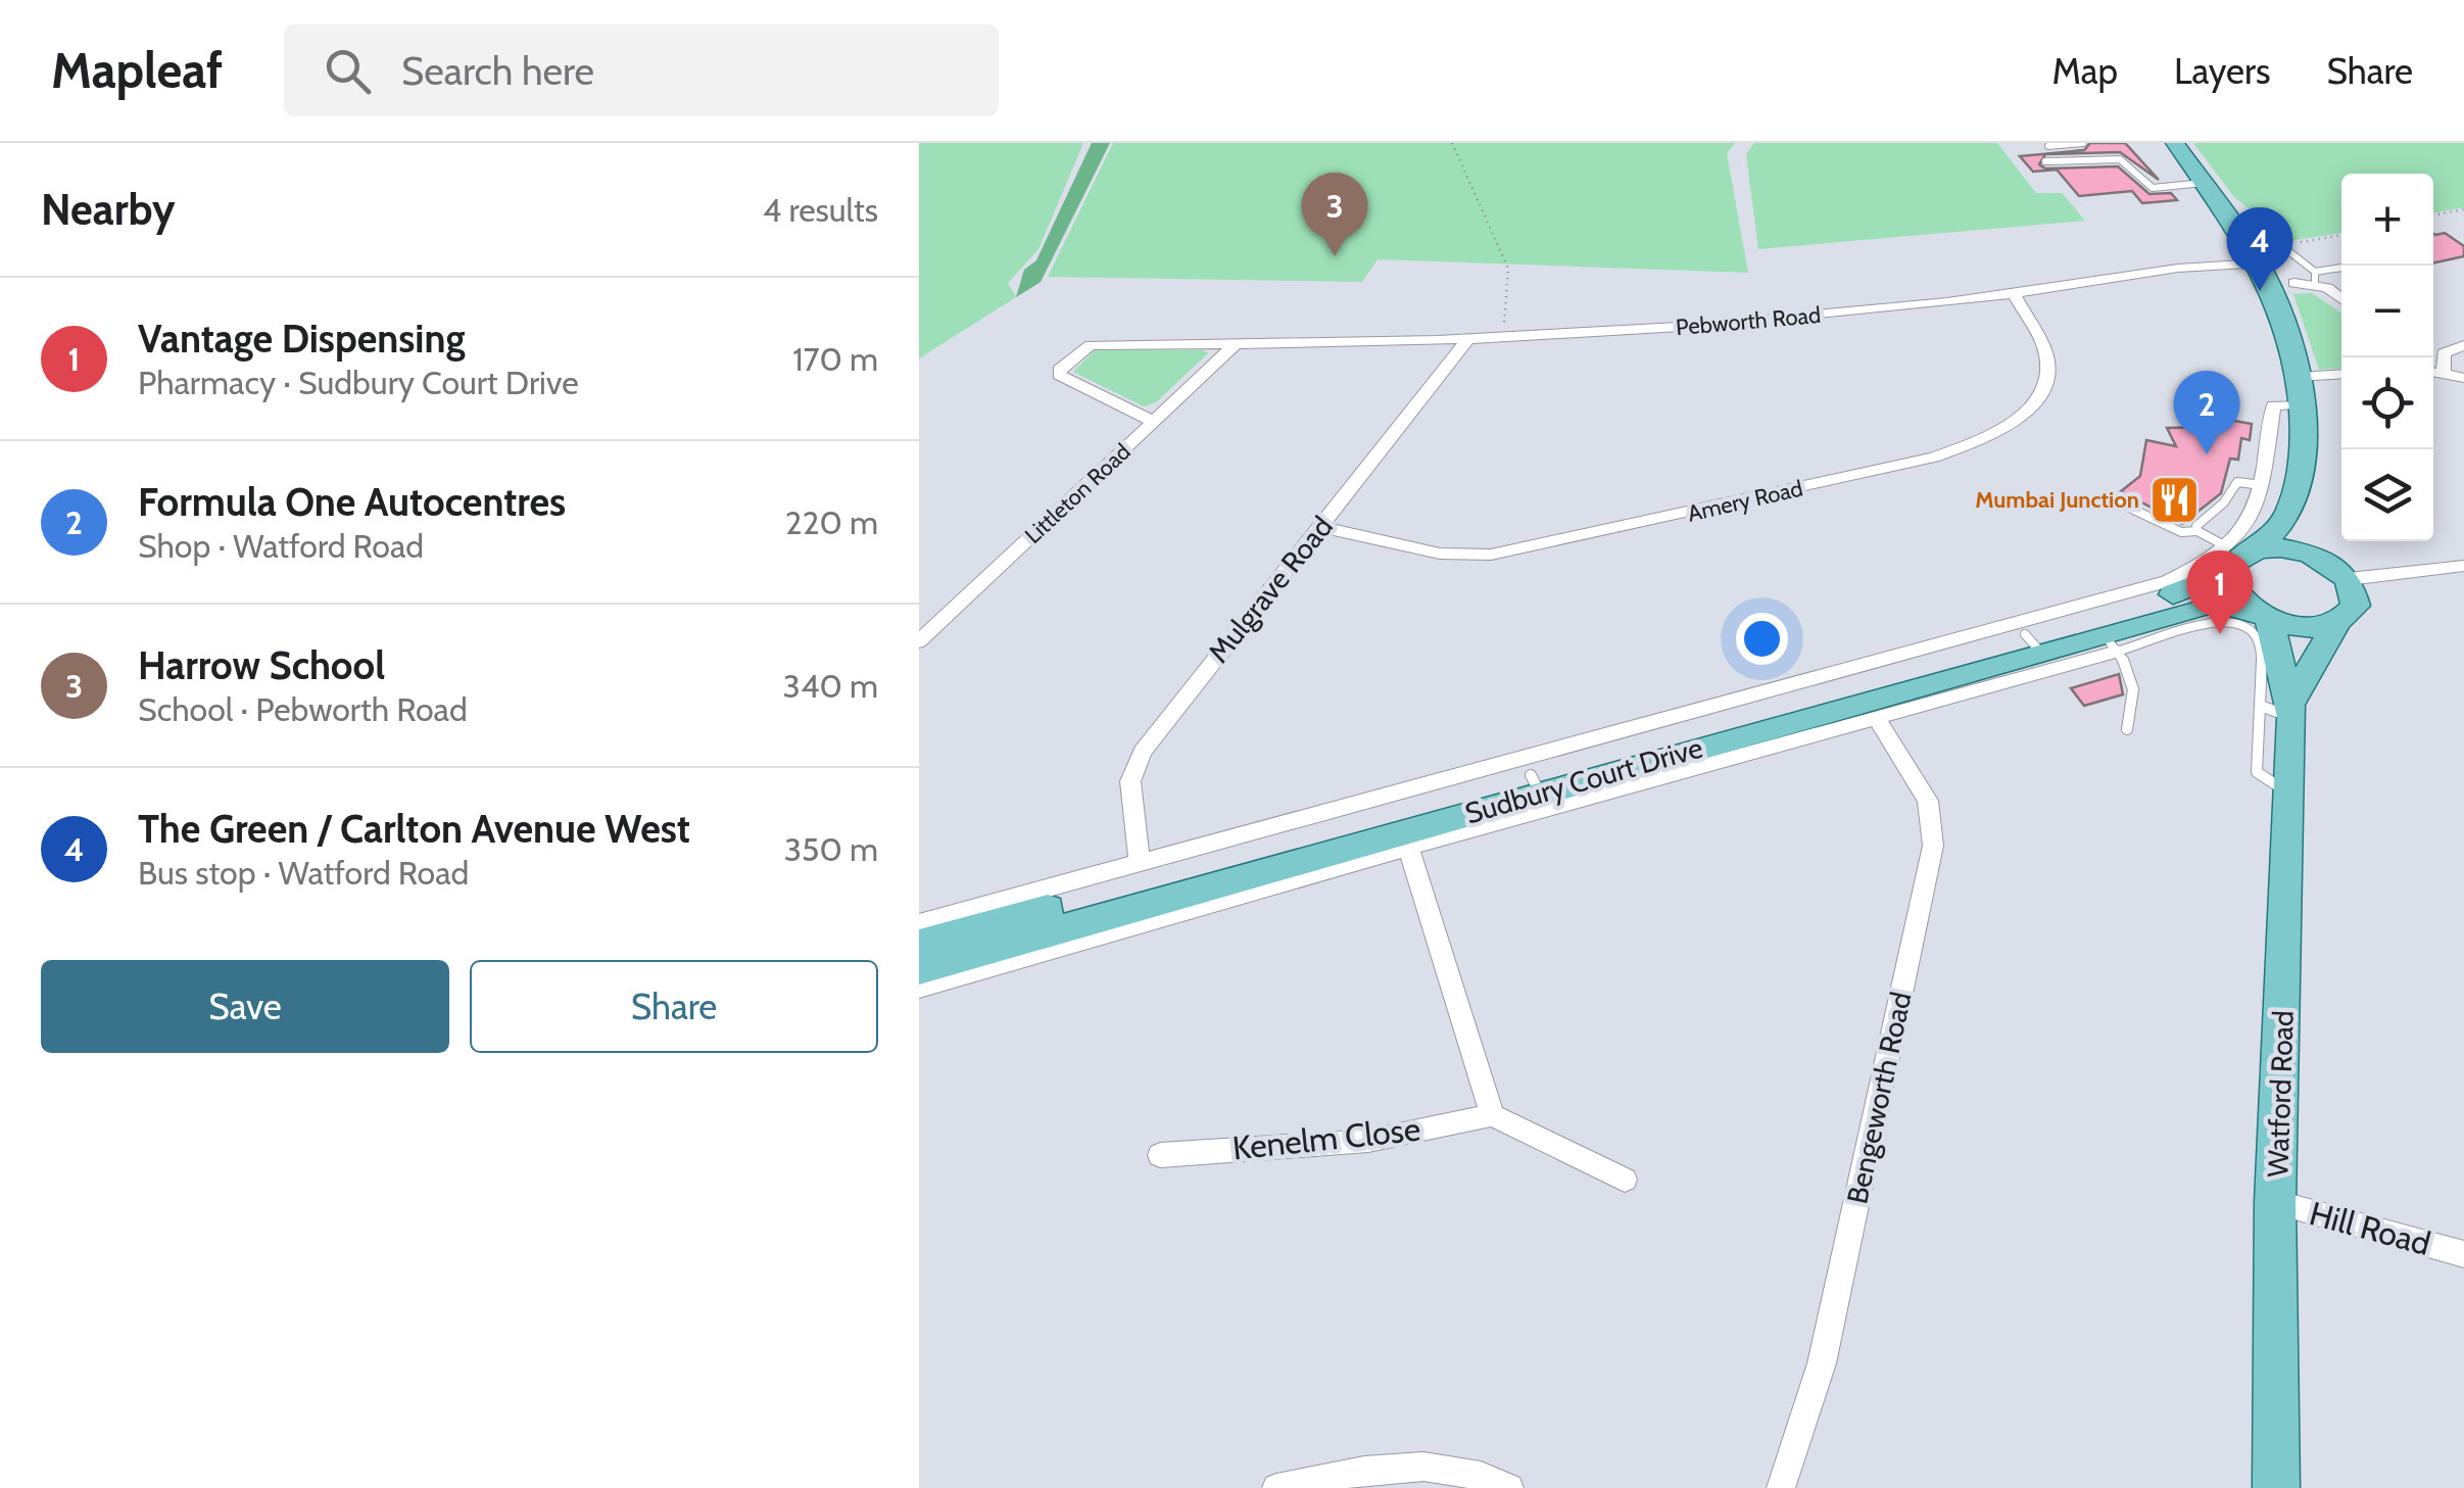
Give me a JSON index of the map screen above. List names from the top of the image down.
{
  "streets": {
    "main road": ["Sudbury Court Drive", "Watford Road"],
    "street": [
      "Pebworth Road",
      "Littleton Road",
      "Amery Road",
      "Mulgrave Road",
      "Bengeworth Road",
      "Kenelm Close",
      "Hill Road"
    ]
  },
  "crossings": [
    ["Pebworth Road", "Littleton Road"],
    ["Pebworth Road", "Amery Road"],
    ["Pebworth Road", "Mulgrave Road"],
    ["Amery Road", "Mulgrave Road"],
    ["Mulgrave Road", "Sudbury Court Drive"],
    ["Sudbury Court Drive", "Watford Road"],
    ["Sudbury Court Drive", "Bengeworth Road"],
    ["Watford Road", "Hill Road"]
  ],
  "places": {
    "restaurant": ["Mumbai Junction"]
  },
  "page": {
    "header": "Mapleaf",
    "search": "Search here",
    "nav": ["Map", "Layers", "Share"],
    "heading": ["Nearby", "4 results"],
    "pins": [
      "3",
      "4",
      "2",
      "1"
    ],
    "map_buttons": ["+", "−"],
    "list": [
      {
        "mark": "1",
        "name": "Vantage Dispensing",
        "note": "Pharmacy · Sudbury Court Drive",
        "value": "170 m"
      },
      {
        "mark": "2",
        "name": "Formula One Autocentres",
        "note": "Shop · Watford Road",
        "value": "220 m"
      },
      {
        "mark": "3",
        "name": "Harrow School",
        "note": "School · Pebworth Road",
        "value": "340 m"
      },
      {
        "mark": "4",
        "name": "The Green / Carlton Avenue West",
        "note": "Bus stop · Watford Road",
        "value": "350 m"
      }
    ],
    "buttons": ["Save", "Share"]
  }
}
